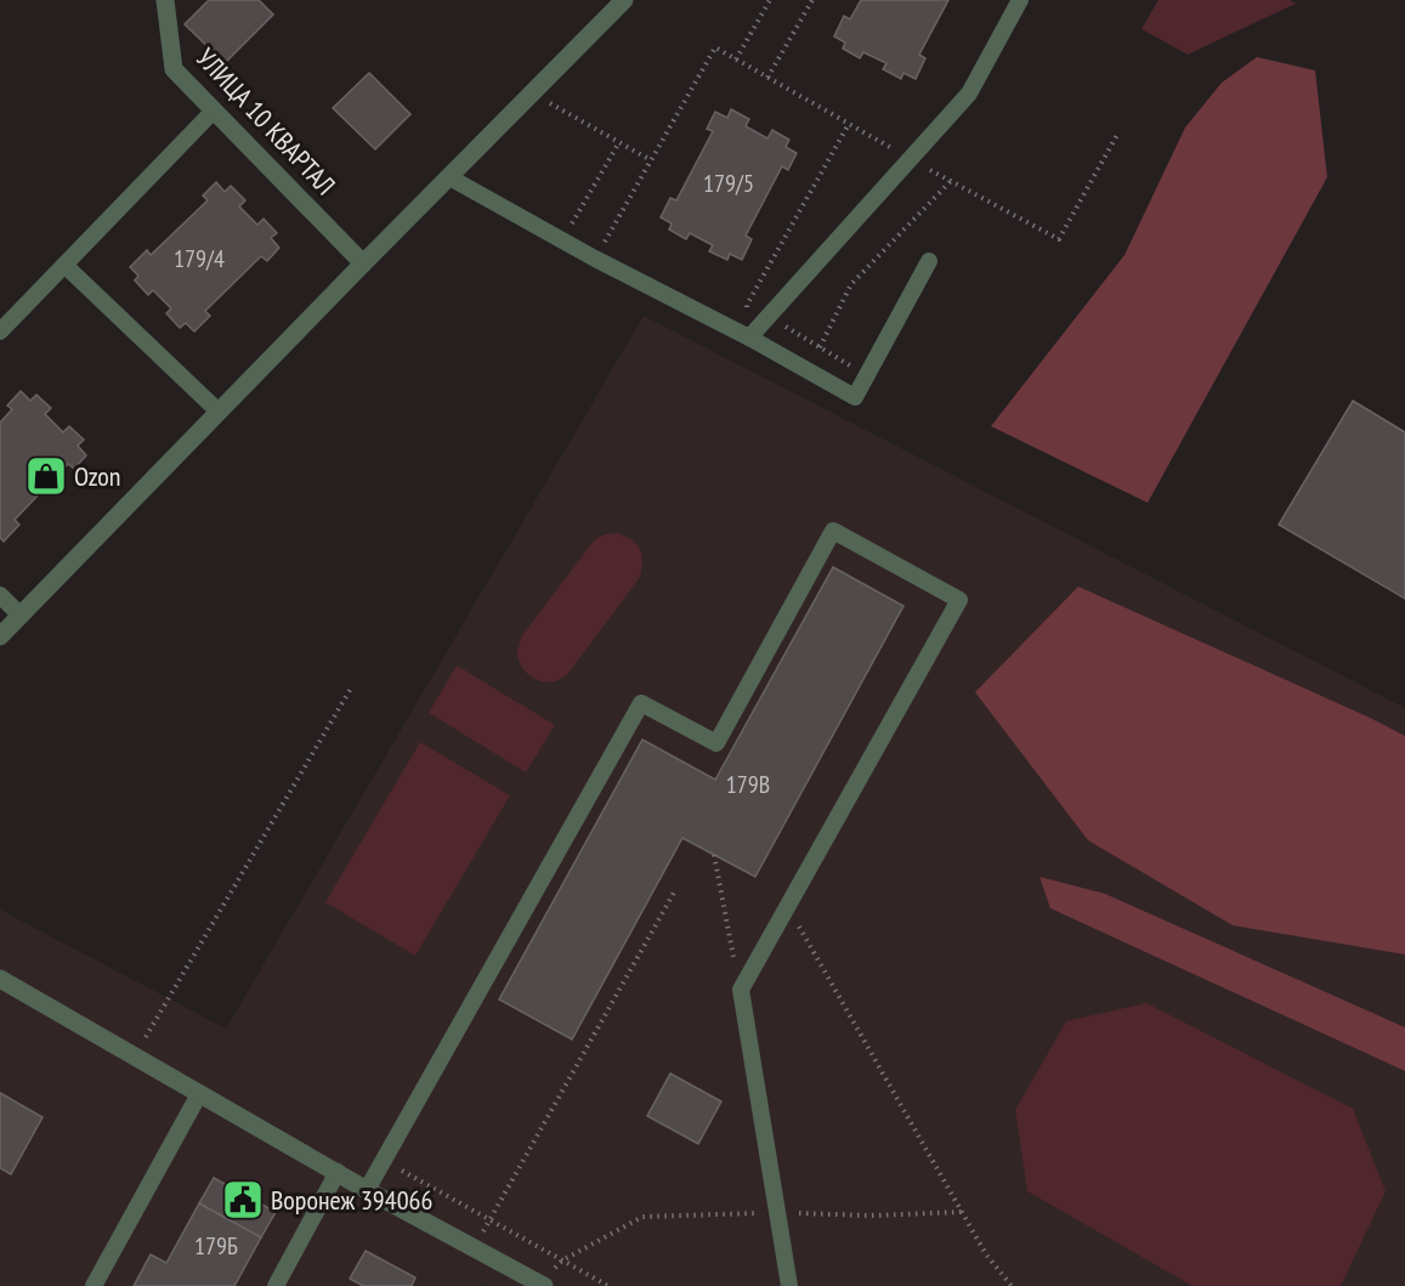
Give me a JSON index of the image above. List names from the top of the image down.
{
  "streets": {
    "street": ["УЛИЦА 10 КВАРТАЛ"]
  },
  "places": {
    "shop": ["Ozon"],
    "public building": ["Воронеж 394066"]
  },
  "house_numbers": [
    "179/5",
    "179/4",
    "179В",
    "179Б"
  ]
}
